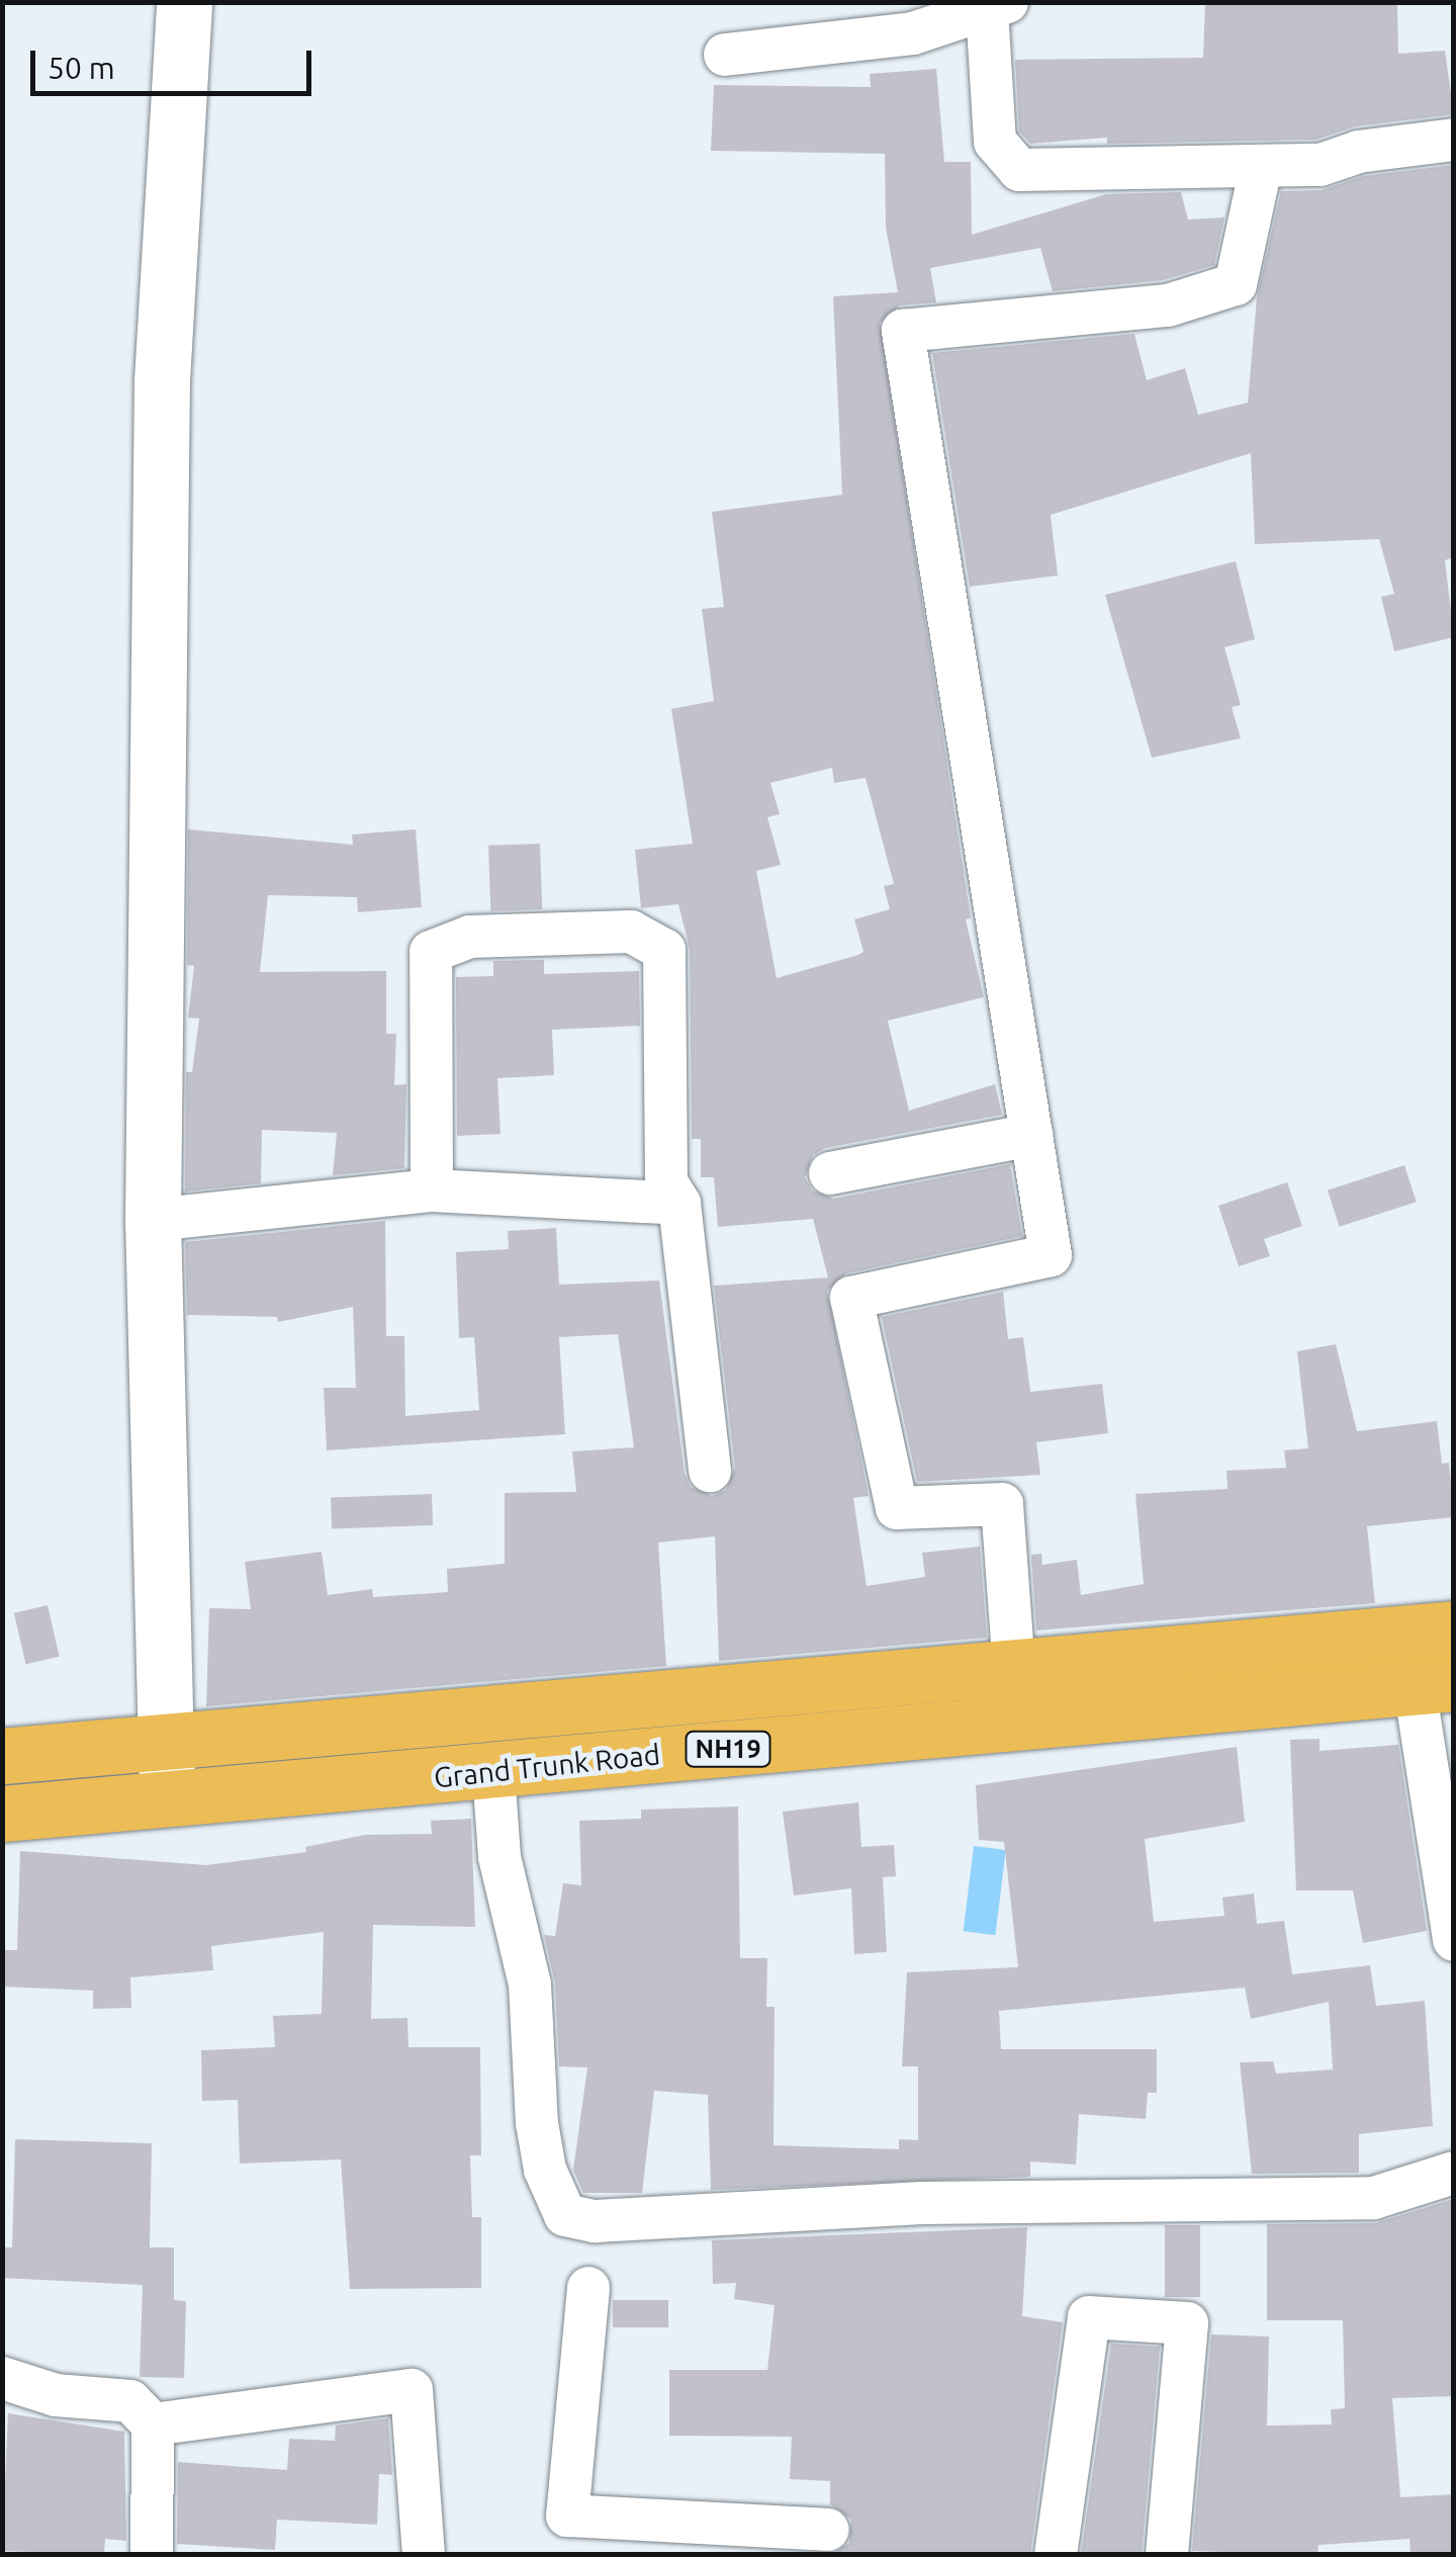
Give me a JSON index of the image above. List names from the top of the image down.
{
  "streets": {
    "highway": ["NH19", "Grand Trunk Road"]
  },
  "scale_bar": "50 m"
}
